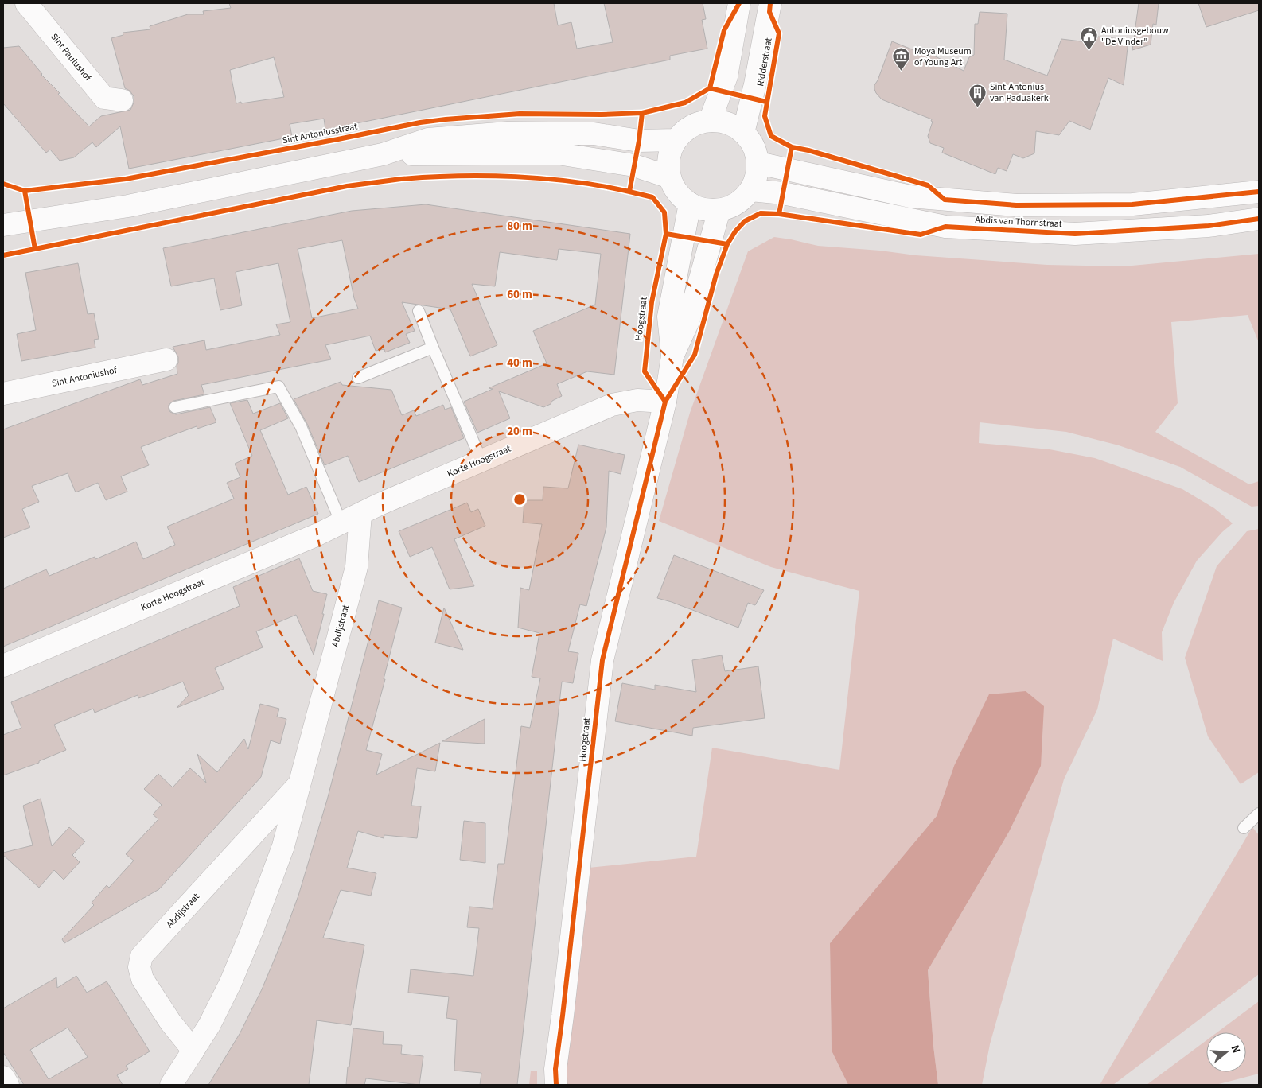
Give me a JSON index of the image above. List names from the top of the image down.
{
  "streets": {
    "street": [
      "Sint Paulushof",
      "Ridderstraat",
      "Abdis van Thornstraat",
      "Hoogstraat",
      "Sint Antoniushof",
      "Korte Hoogstraat",
      "Abdijstraat"
    ],
    "cycle path": ["Sint Antoniusstraat"]
  },
  "crossings": [
    ["Ridderstraat", "Abdis van Thornstraat"],
    ["Ridderstraat", "Hoogstraat"],
    ["Abdis van Thornstraat", "Hoogstraat"],
    ["Hoogstraat", "Korte Hoogstraat"],
    ["Korte Hoogstraat", "Abdijstraat"]
  ],
  "places": {
    "public building": ["Antoniusgebouw \"De Vinder\""],
    "museum": ["Moya Museum of Young Art"],
    "building": ["Sint-Antonius van Paduakerk"]
  },
  "north": "right",
  "rings": [
    "80 m",
    "60 m",
    "40 m",
    "20 m"
  ]
}
